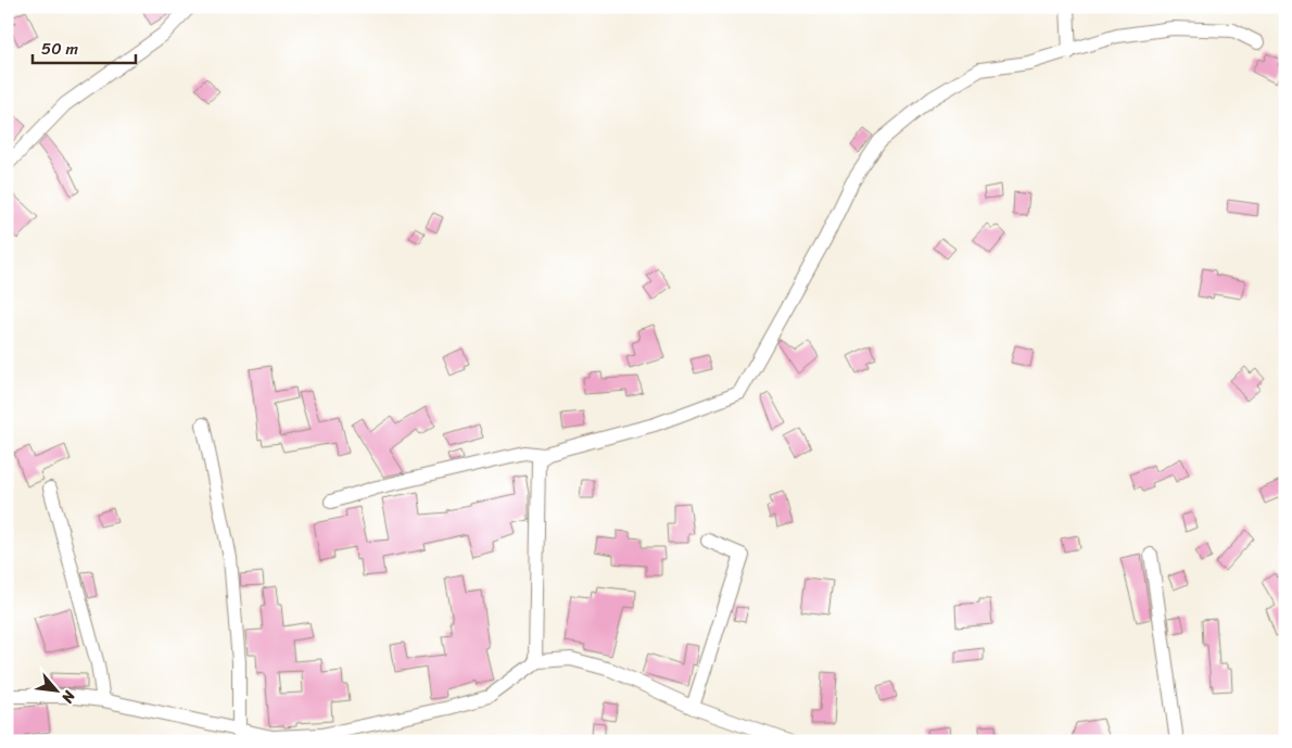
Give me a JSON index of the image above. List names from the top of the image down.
{
  "scale_bar": "50 m",
  "north": "bottom right"
}
